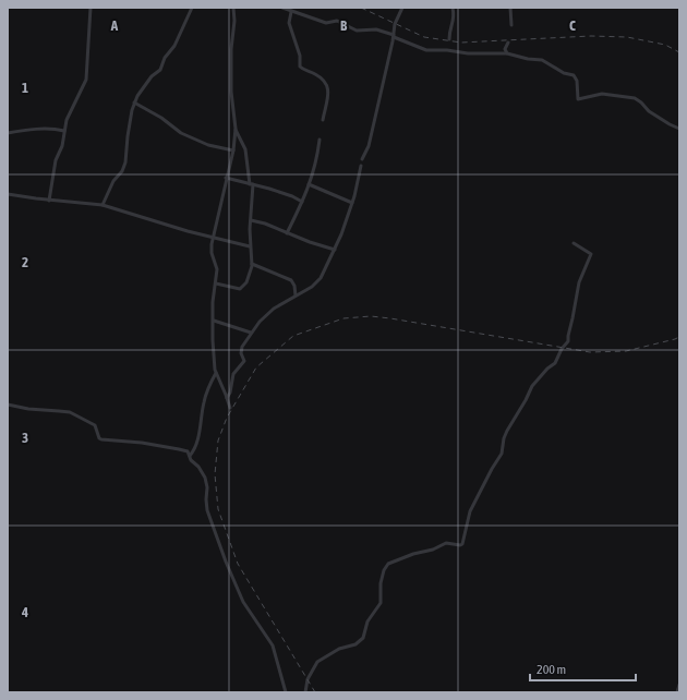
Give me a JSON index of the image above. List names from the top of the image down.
{
  "scale_bar": "200 m",
  "grid": {
    "columns": ["A", "B", "C"],
    "rows": [
      "1",
      "2",
      "3",
      "4"
    ]
  }
}
